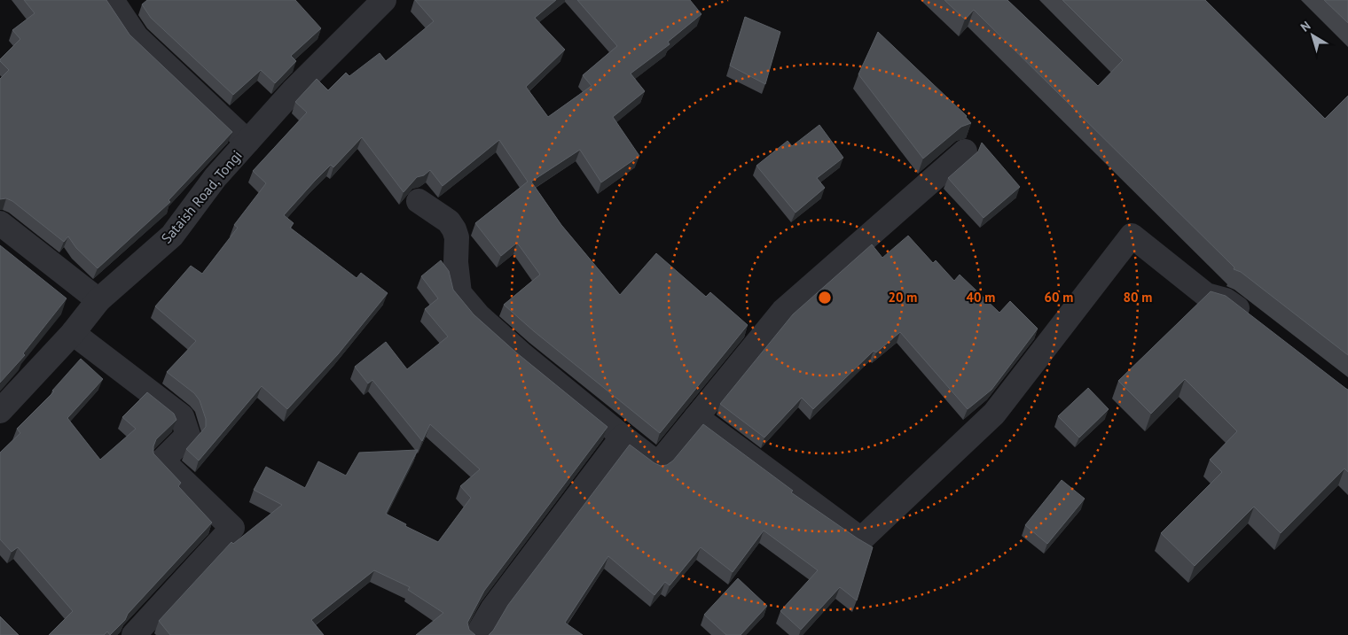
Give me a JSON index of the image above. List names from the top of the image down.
{
  "streets": {
    "street": ["Sataish Road, Tongi"]
  },
  "north": "top left",
  "rings": [
    "20 m",
    "40 m",
    "60 m",
    "80 m"
  ]
}
